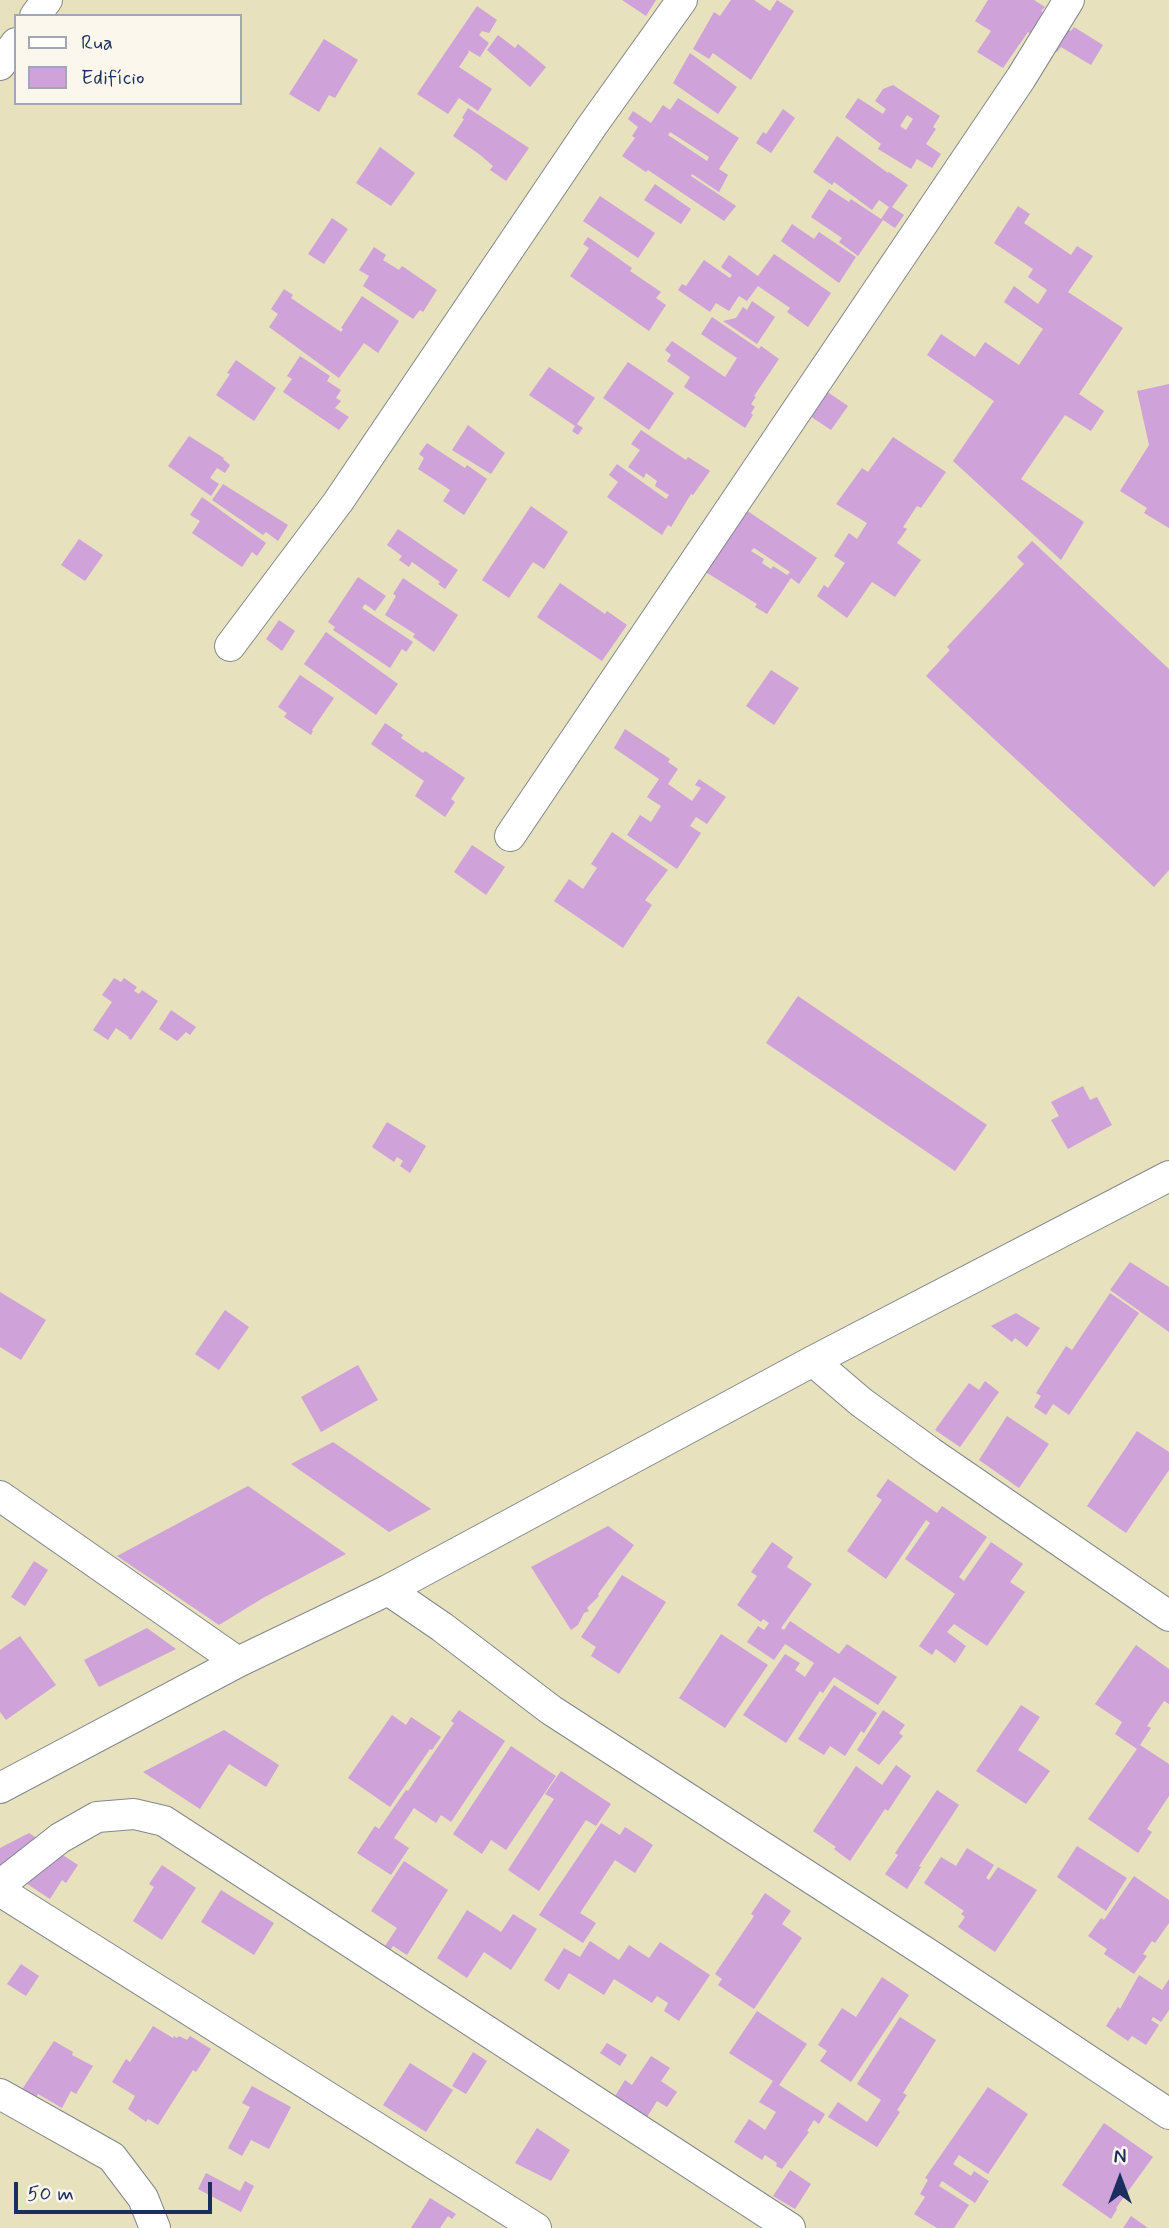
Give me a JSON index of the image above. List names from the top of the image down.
{
  "legend": ["Rua", "Edifício"],
  "scale_bar": "50 m",
  "north": "top"
}
